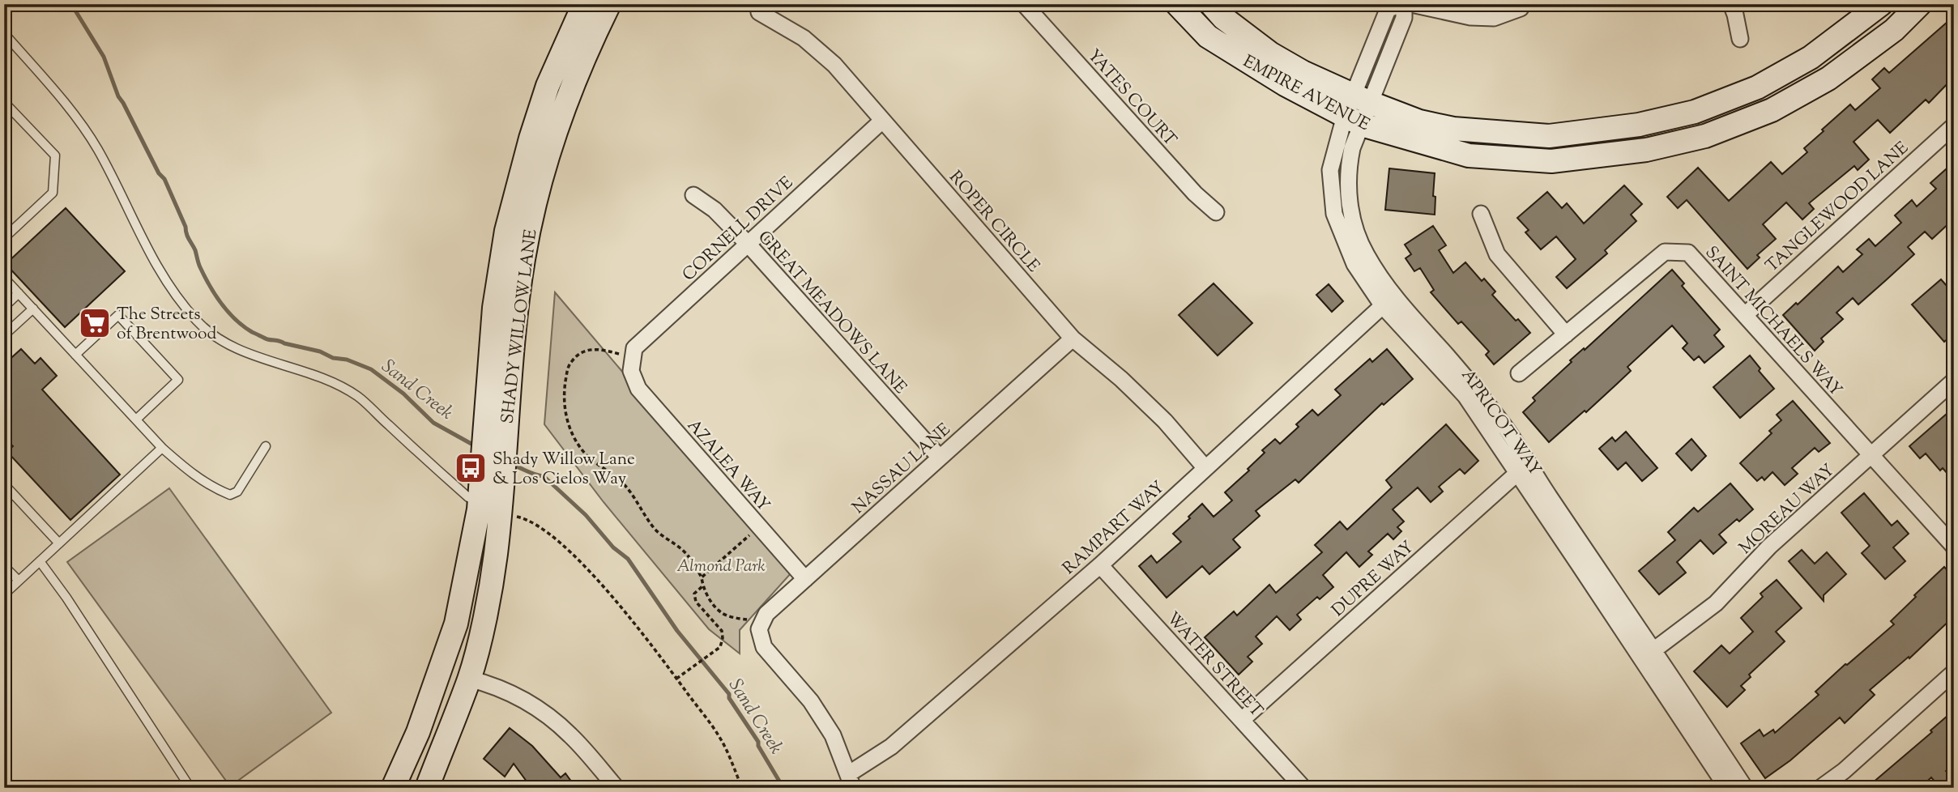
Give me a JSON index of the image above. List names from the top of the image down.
{
  "streets": {
    "main road": ["EMPIRE AVENUE", "SHADY WILLOW LANE"],
    "street": [
      "YATES COURT",
      "TANGLEWOOD LANE",
      "ROPER CIRCLE",
      "CORNELL DRIVE",
      "GREAT MEADOWS LANE",
      "SAINT MICHAELS WAY",
      "APRICOT WAY",
      "AZALEA WAY",
      "NASSAU LANE",
      "MOREAU WAY",
      "RAMPART WAY",
      "DUPRE WAY",
      "WATER STREET"
    ]
  },
  "crossings": [
    ["EMPIRE AVENUE", "APRICOT WAY"],
    ["TANGLEWOOD LANE", "SAINT MICHAELS WAY"],
    ["ROPER CIRCLE", "CORNELL DRIVE"],
    ["ROPER CIRCLE", "NASSAU LANE"],
    ["ROPER CIRCLE", "RAMPART WAY"],
    ["CORNELL DRIVE", "GREAT MEADOWS LANE"],
    ["CORNELL DRIVE", "AZALEA WAY"],
    ["GREAT MEADOWS LANE", "NASSAU LANE"],
    ["SAINT MICHAELS WAY", "MOREAU WAY"],
    ["APRICOT WAY", "MOREAU WAY"],
    ["APRICOT WAY", "RAMPART WAY"],
    ["APRICOT WAY", "DUPRE WAY"],
    ["AZALEA WAY", "NASSAU LANE"],
    ["RAMPART WAY", "WATER STREET"],
    ["DUPRE WAY", "WATER STREET"]
  ],
  "water": ["Sand Creek"],
  "parks": ["Almond Park"],
  "places": {
    "supermarket": ["The Streets of Brentwood"],
    "bus stop": ["Shady Willow Lane & Los Cielos Way"]
  }
}
